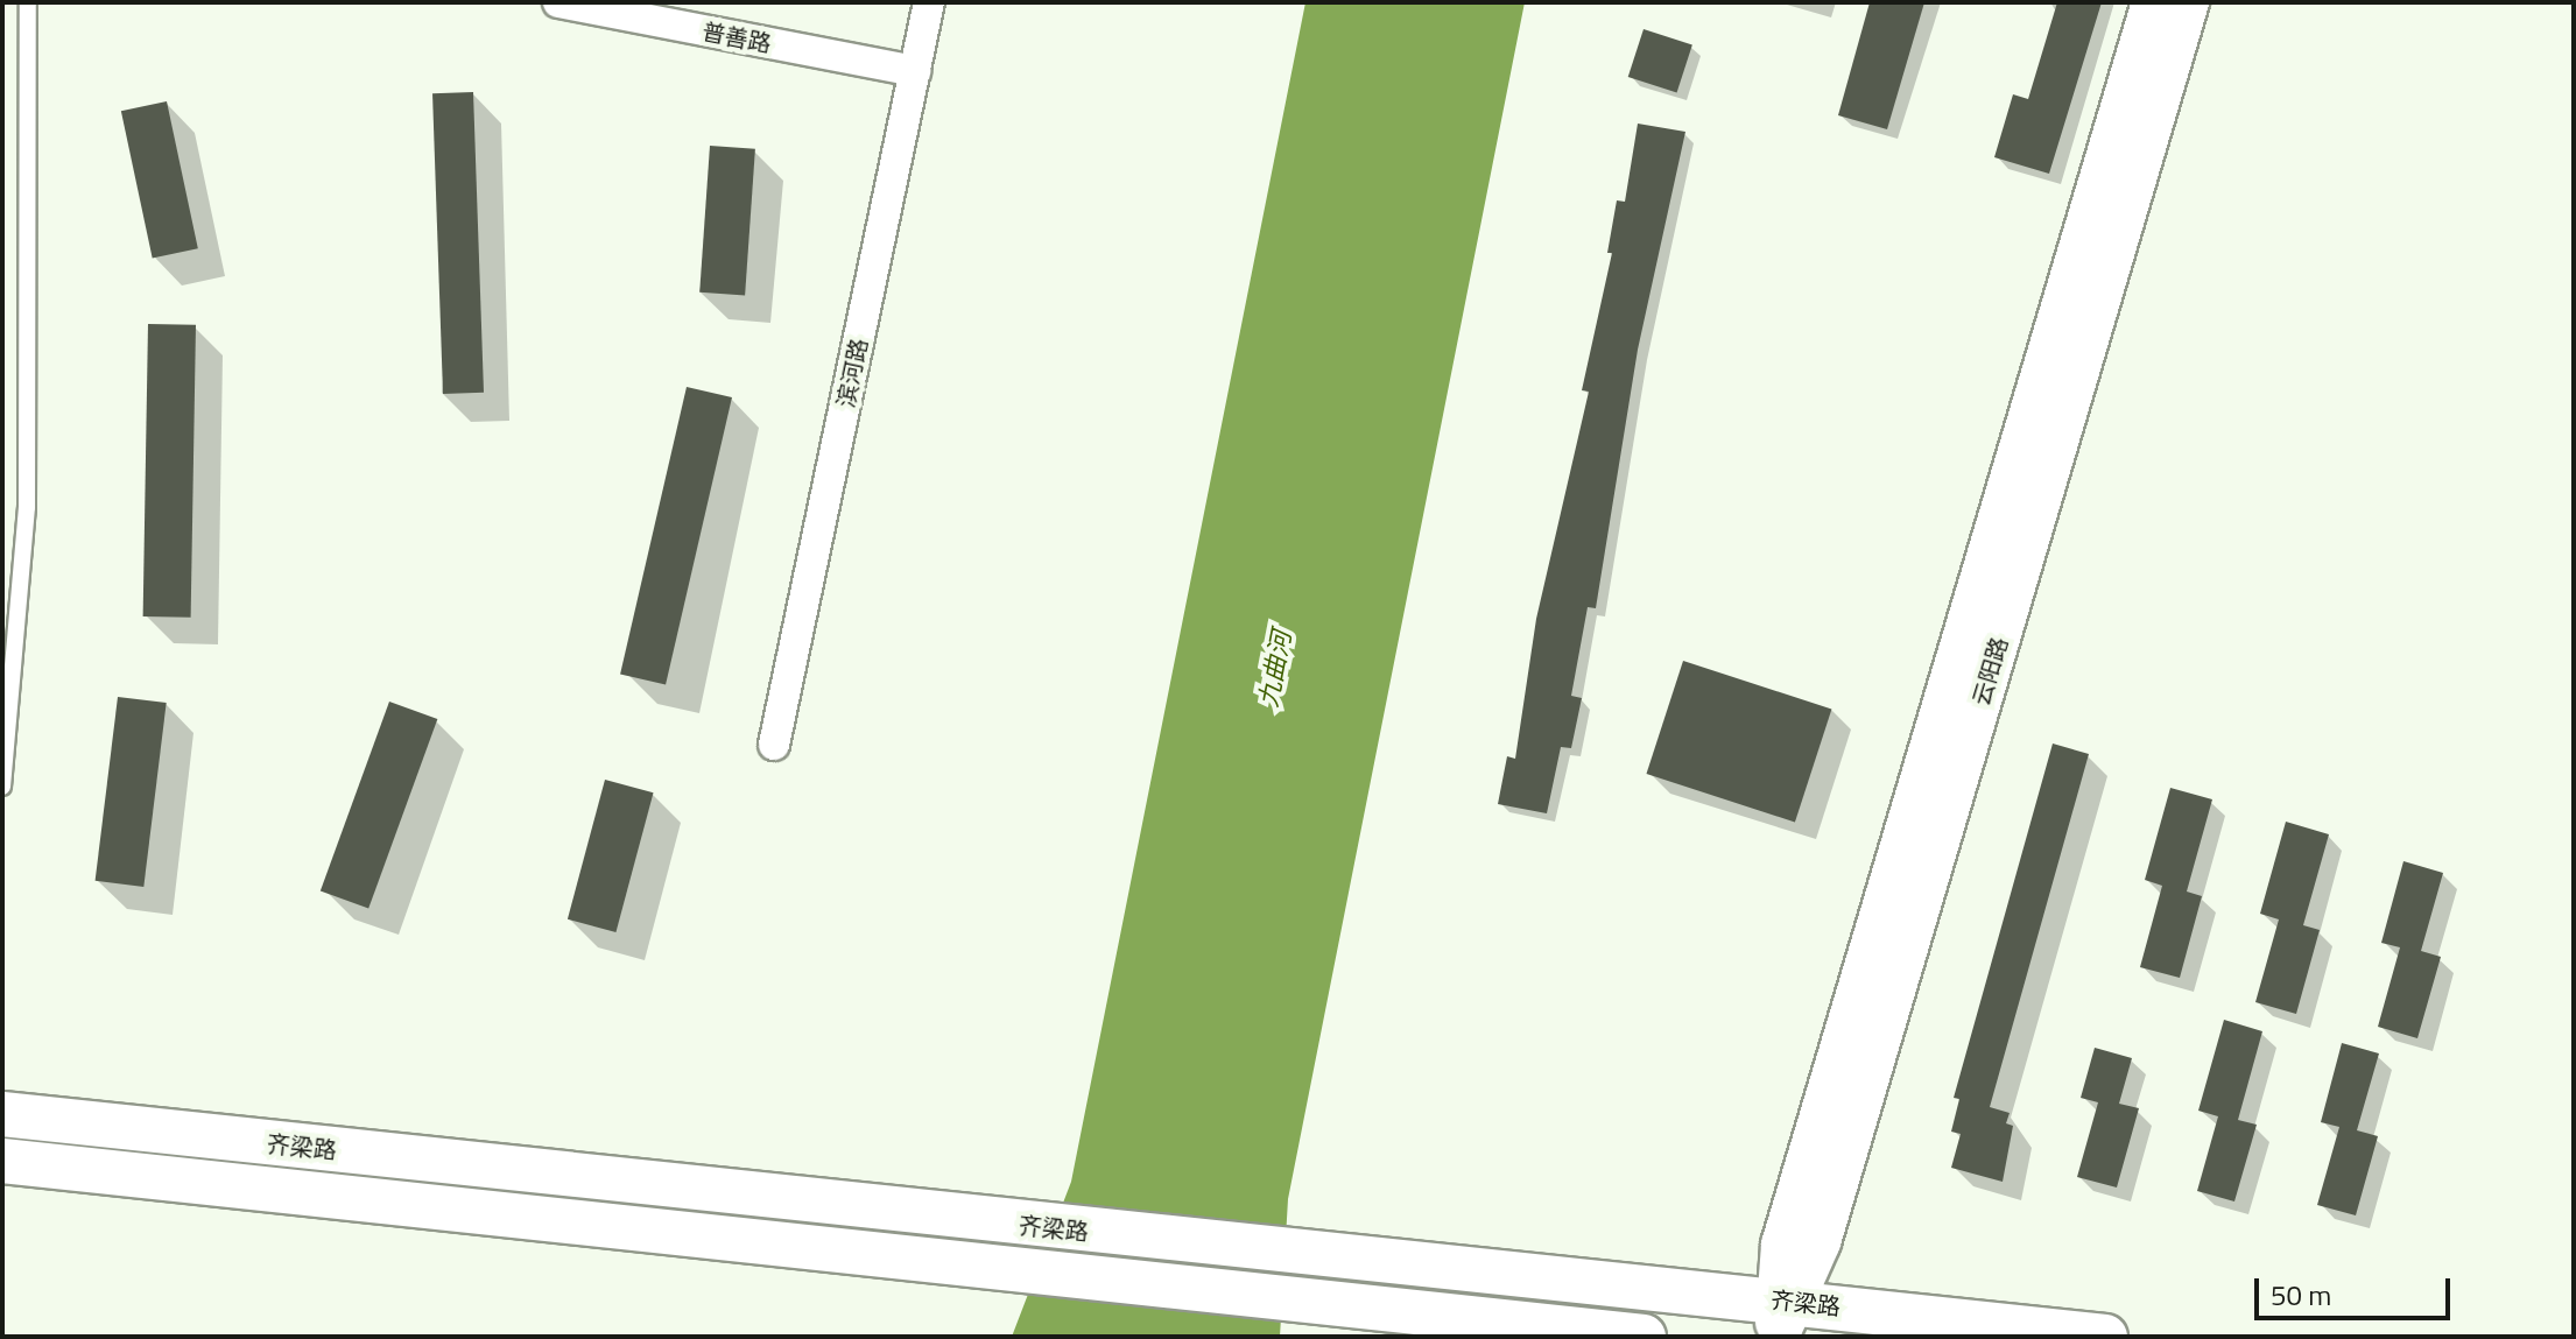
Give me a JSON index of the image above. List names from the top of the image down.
{
  "streets": {
    "main road": ["齐梁路"],
    "street": ["普善路", "滨河路", "云阳路"]
  },
  "crossings": [
    ["普善路", "滨河路"],
    ["云阳路", "齐梁路"]
  ],
  "water": ["九曲河"],
  "scale_bar": "50 m"
}
